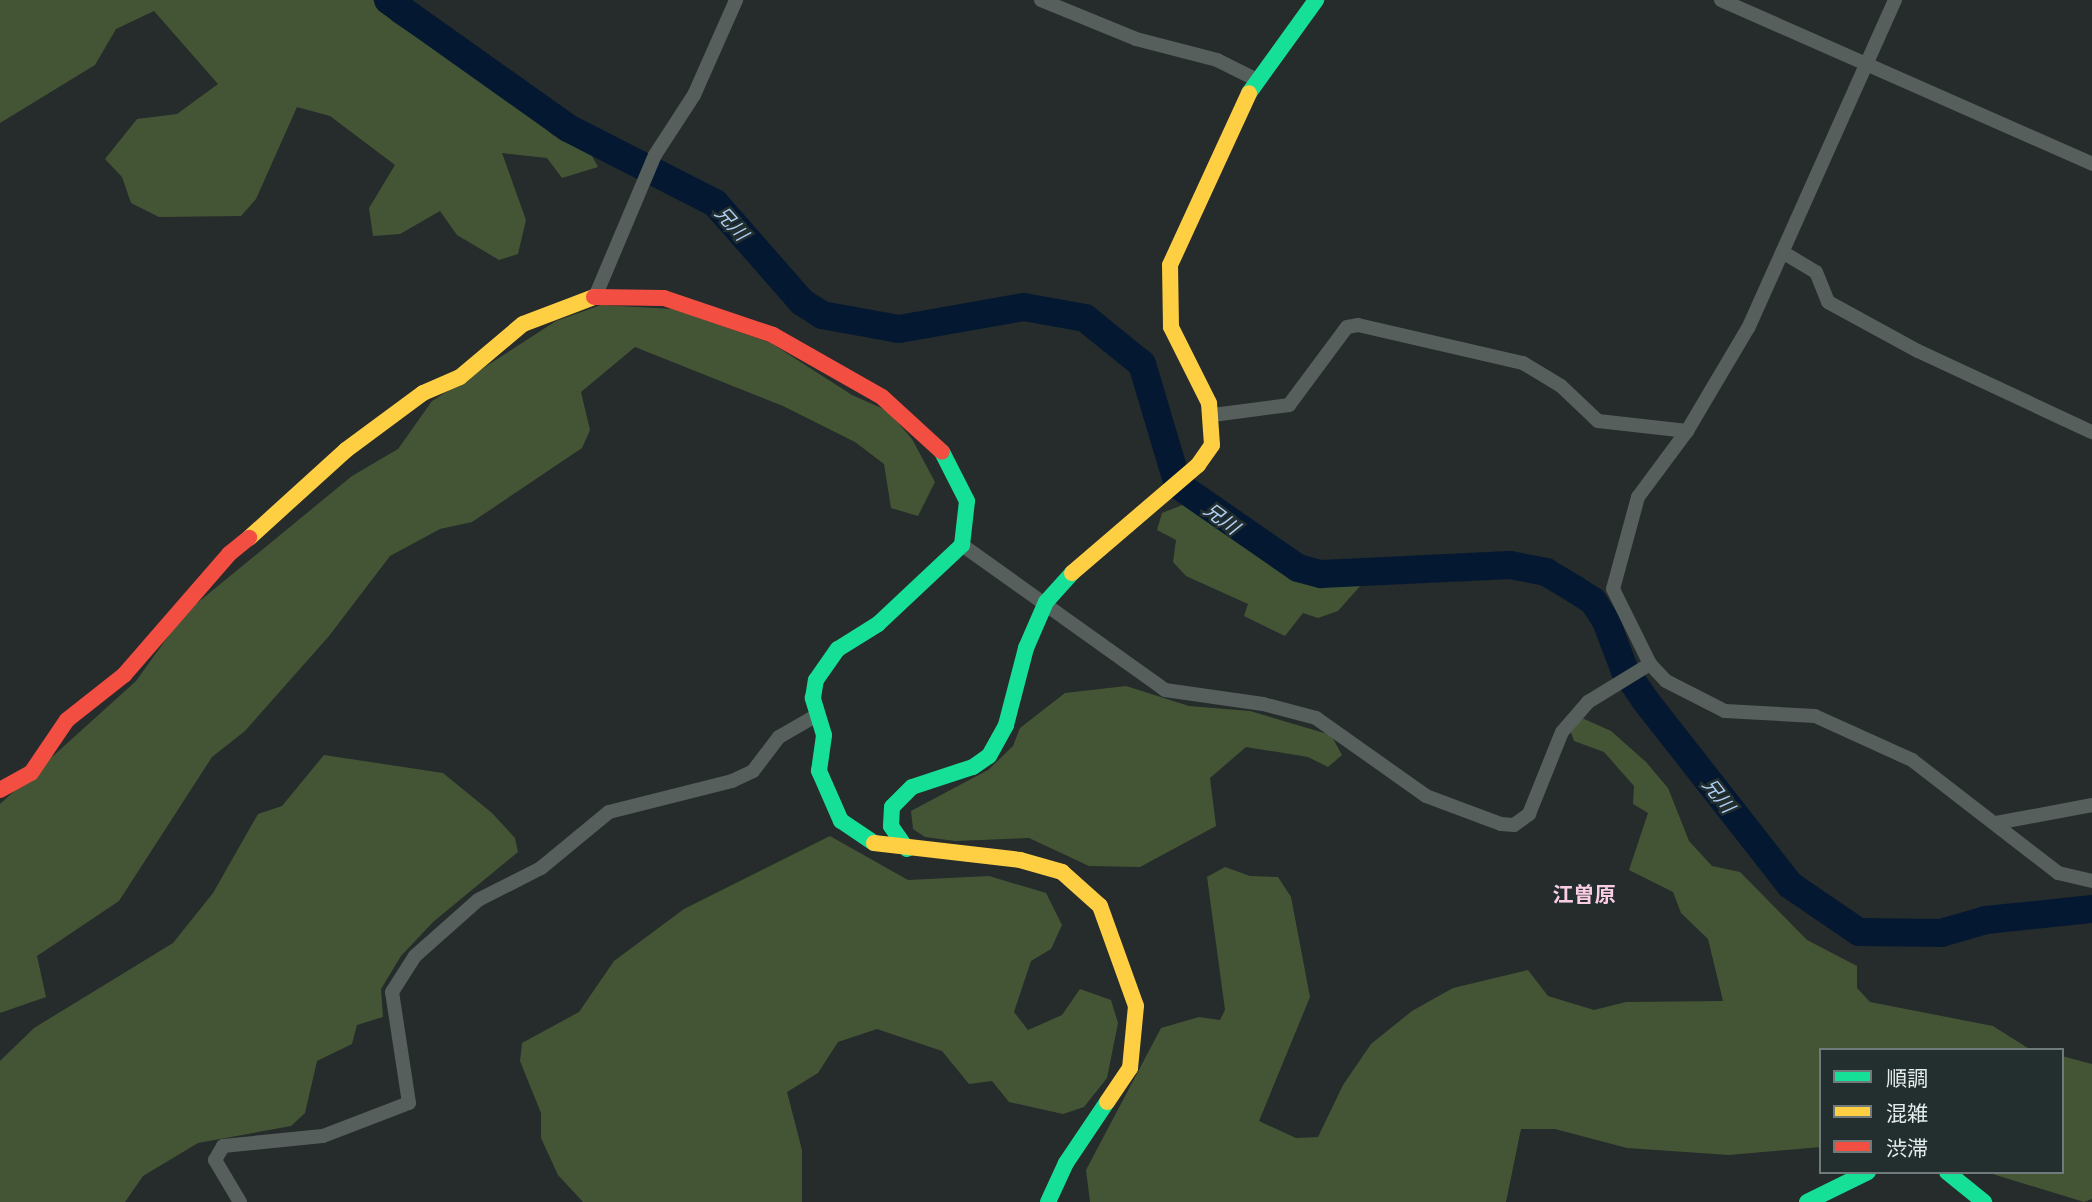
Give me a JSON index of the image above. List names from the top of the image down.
{
  "districts": ["江曽原"],
  "water": ["兄川"],
  "legend": ["順調", "混雑", "渋滞"]
}
